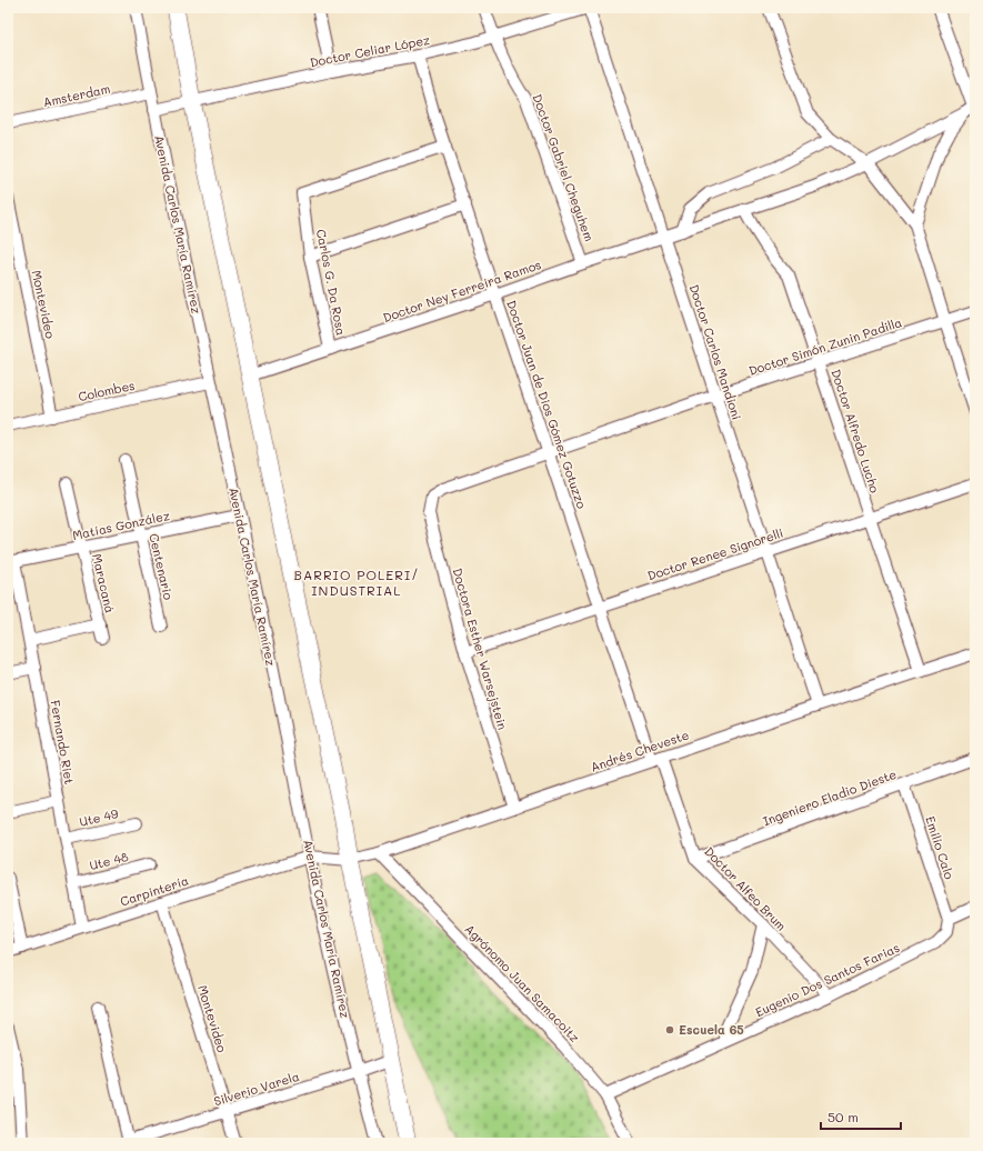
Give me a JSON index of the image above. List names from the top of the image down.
{
  "streets": {
    "street": [
      "Doctor Celiar López",
      "Amsterdam",
      "Doctor Gabriel Cheguhem",
      "Avenida Carlos María Ramírez",
      "Carlos G. Da Rosa",
      "Doctor Ney Ferreira Ramos",
      "Montevideo",
      "Doctor Simón Zunin Padilla",
      "Doctor Carlos Mandioni",
      "Colombes",
      "Doctor Juan de Dios Gómez Gotuzzo",
      "Doctor Alfredo Lucho",
      "Matías González",
      "Doctor Renee Signorelli",
      "Centenario",
      "Maracaná",
      "Doctora Esther Warsejstein",
      "Fernando Riet",
      "Andrés Cheveste",
      "Ingeniero Eladio Dieste",
      "Ute 49",
      "Emilio Calo",
      "Ute 48",
      "Doctor Alfeo Brum",
      "Carpintería",
      "Eugenio Dos Santos Farias",
      "Agrónomo Juan Samacoitz",
      "Silverio Varela"
    ]
  },
  "crossings": [
    ["Doctor Celiar López", "Doctor Gabriel Cheguhem"],
    ["Doctor Celiar López", "Avenida Carlos María Ramírez"],
    ["Doctor Celiar López", "Doctor Carlos Mandioni"],
    ["Doctor Celiar López", "Doctor Juan de Dios Gómez Gotuzzo"],
    ["Amsterdam", "Avenida Carlos María Ramírez"],
    ["Doctor Gabriel Cheguhem", "Doctor Ney Ferreira Ramos"],
    ["Avenida Carlos María Ramírez", "Colombes"],
    ["Avenida Carlos María Ramírez", "Matías González"],
    ["Avenida Carlos María Ramírez", "Andrés Cheveste"],
    ["Avenida Carlos María Ramírez", "Carpintería"],
    ["Avenida Carlos María Ramírez", "Silverio Varela"],
    ["Carlos G. Da Rosa", "Doctor Ney Ferreira Ramos"],
    ["Carlos G. Da Rosa", "Doctor Juan de Dios Gómez Gotuzzo"],
    ["Doctor Ney Ferreira Ramos", "Doctor Carlos Mandioni"],
    ["Doctor Ney Ferreira Ramos", "Doctor Juan de Dios Gómez Gotuzzo"],
    ["Doctor Ney Ferreira Ramos", "Doctor Alfredo Lucho"],
    ["Montevideo", "Colombes"],
    ["Montevideo", "Carpintería"],
    ["Montevideo", "Silverio Varela"],
    ["Doctor Simón Zunin Padilla", "Doctor Carlos Mandioni"],
    ["Doctor Simón Zunin Padilla", "Doctor Juan de Dios Gómez Gotuzzo"],
    ["Doctor Simón Zunin Padilla", "Doctor Alfredo Lucho"],
    ["Doctor Simón Zunin Padilla", "Doctora Esther Warsejstein"],
    ["Doctor Carlos Mandioni", "Doctor Renee Signorelli"],
    ["Doctor Carlos Mandioni", "Andrés Cheveste"],
    ["Doctor Juan de Dios Gómez Gotuzzo", "Doctor Renee Signorelli"],
    ["Doctor Juan de Dios Gómez Gotuzzo", "Andrés Cheveste"],
    ["Doctor Juan de Dios Gómez Gotuzzo", "Doctor Alfeo Brum"],
    ["Doctor Alfredo Lucho", "Doctor Renee Signorelli"],
    ["Doctor Alfredo Lucho", "Andrés Cheveste"],
    ["Matías González", "Centenario"],
    ["Matías González", "Maracaná"],
    ["Matías González", "Fernando Riet"],
    ["Doctor Renee Signorelli", "Doctora Esther Warsejstein"],
    ["Doctora Esther Warsejstein", "Andrés Cheveste"],
    ["Fernando Riet", "Ute 49"],
    ["Fernando Riet", "Ute 48"],
    ["Fernando Riet", "Carpintería"],
    ["Andrés Cheveste", "Doctor Alfeo Brum"],
    ["Andrés Cheveste", "Carpintería"],
    ["Andrés Cheveste", "Agrónomo Juan Samacoitz"],
    ["Ingeniero Eladio Dieste", "Emilio Calo"],
    ["Ingeniero Eladio Dieste", "Doctor Alfeo Brum"],
    ["Emilio Calo", "Eugenio Dos Santos Farias"],
    ["Doctor Alfeo Brum", "Eugenio Dos Santos Farias"],
    ["Eugenio Dos Santos Farias", "Agrónomo Juan Samacoitz"]
  ],
  "districts": ["BARRIO POLERI/ INDUSTRIAL"],
  "places": ["Escuela 65"],
  "scale_bar": "50 m"
}
